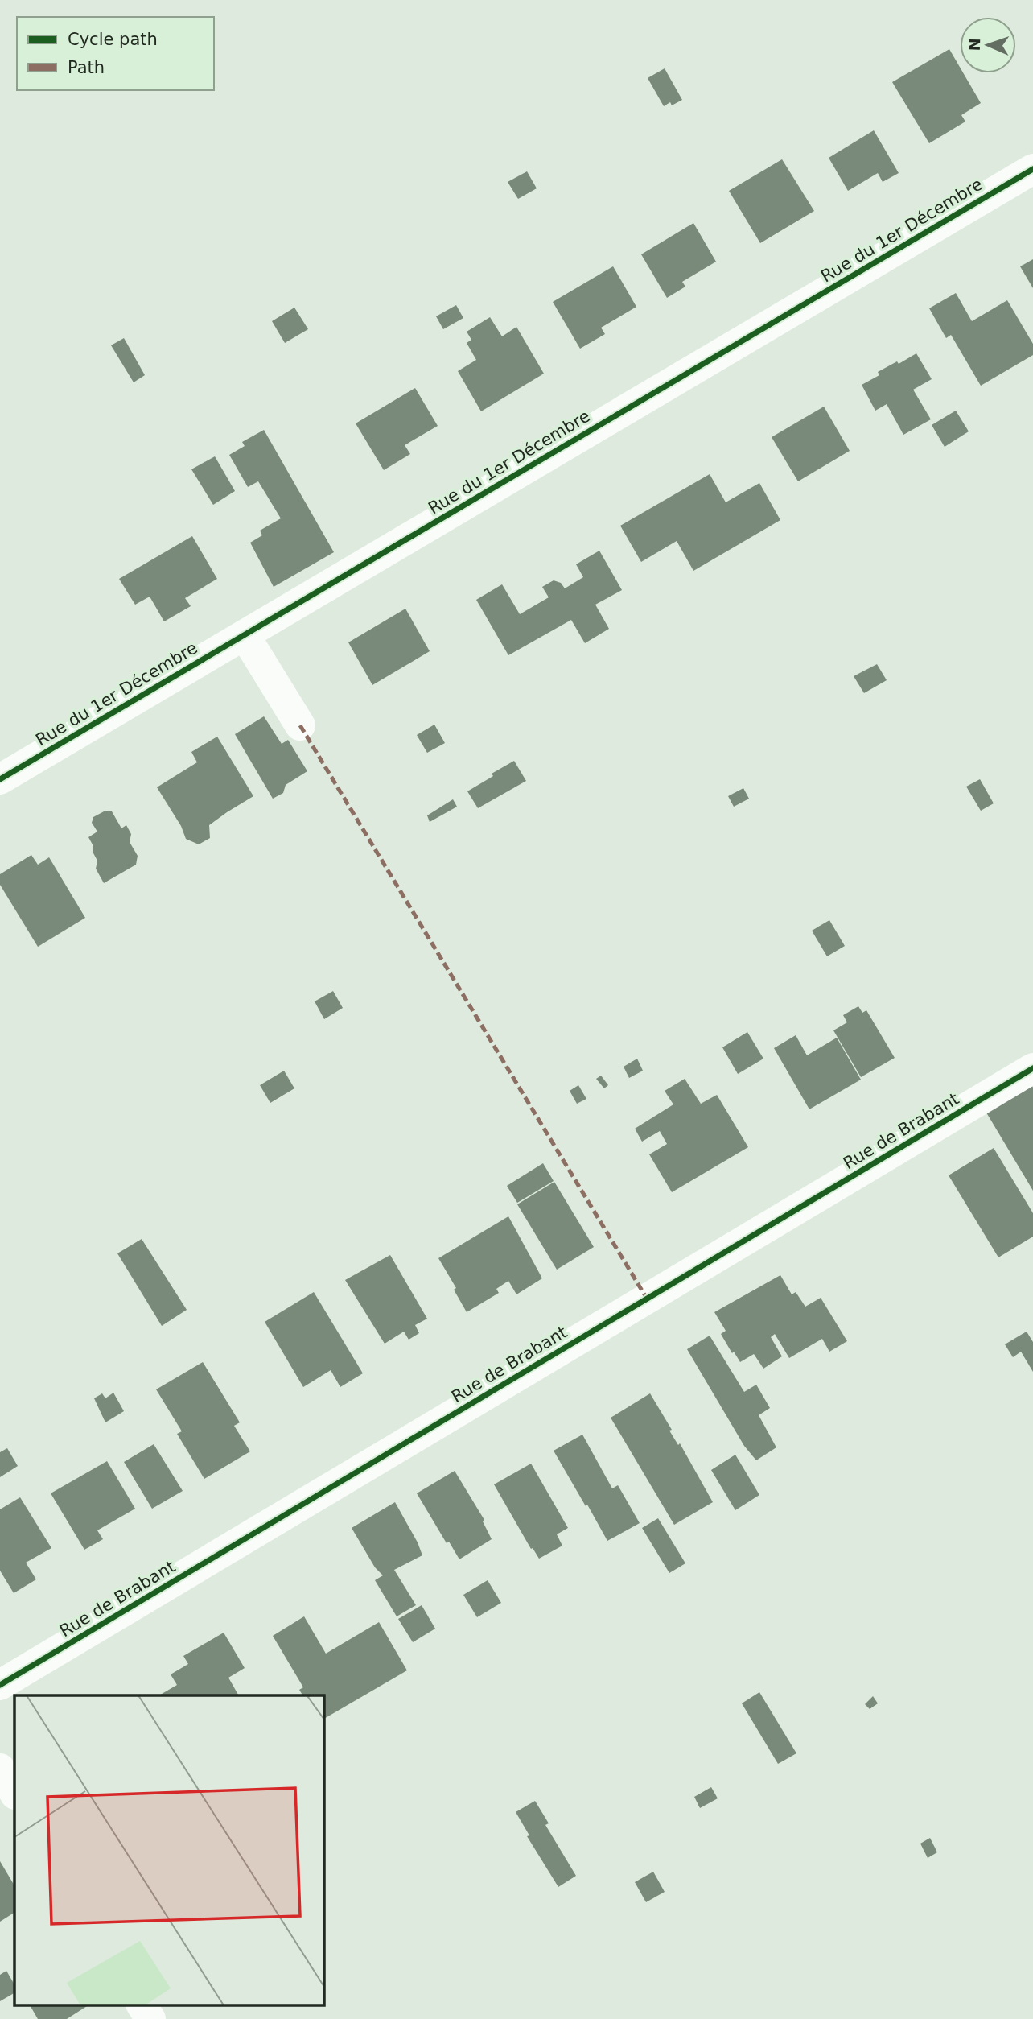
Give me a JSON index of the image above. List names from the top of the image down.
{
  "streets": {
    "street": ["Rue du 1er Décembre", "Rue de Brabant"]
  },
  "legend": ["Cycle path", "Path"],
  "north": "left"
}
